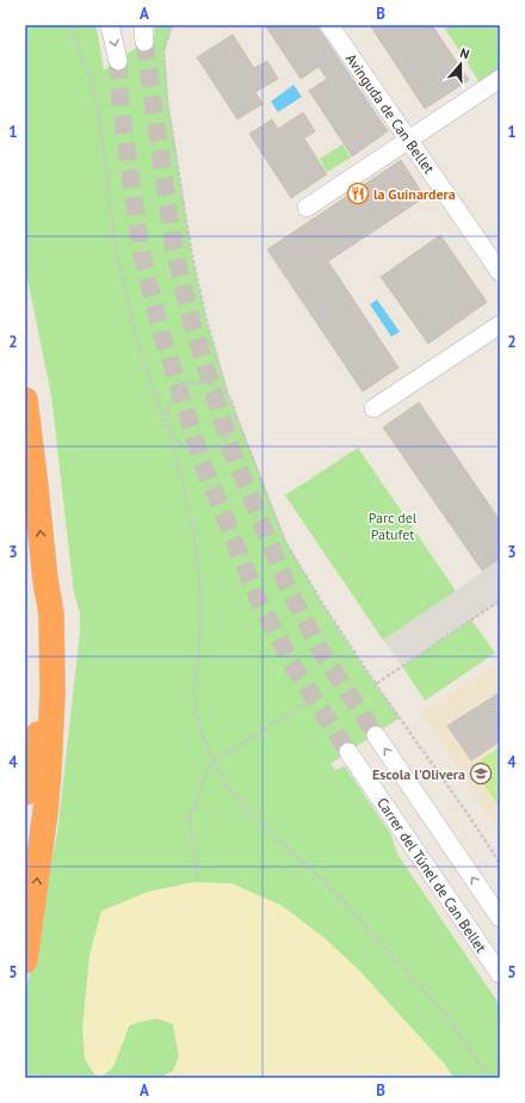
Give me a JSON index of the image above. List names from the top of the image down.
{
  "streets": {
    "street": ["Avinguda de Can Bellet", "Carrer del Túnel de Can Bellet"]
  },
  "parks": ["Parc del Patufet"],
  "places": {
    "restaurant": ["la Guinardera"],
    "school or university": ["Escola l'Olivera"]
  },
  "north": "top",
  "grid": {
    "columns": ["A", "B"],
    "rows": [
      "1",
      "2",
      "3",
      "4",
      "5"
    ]
  }
}
